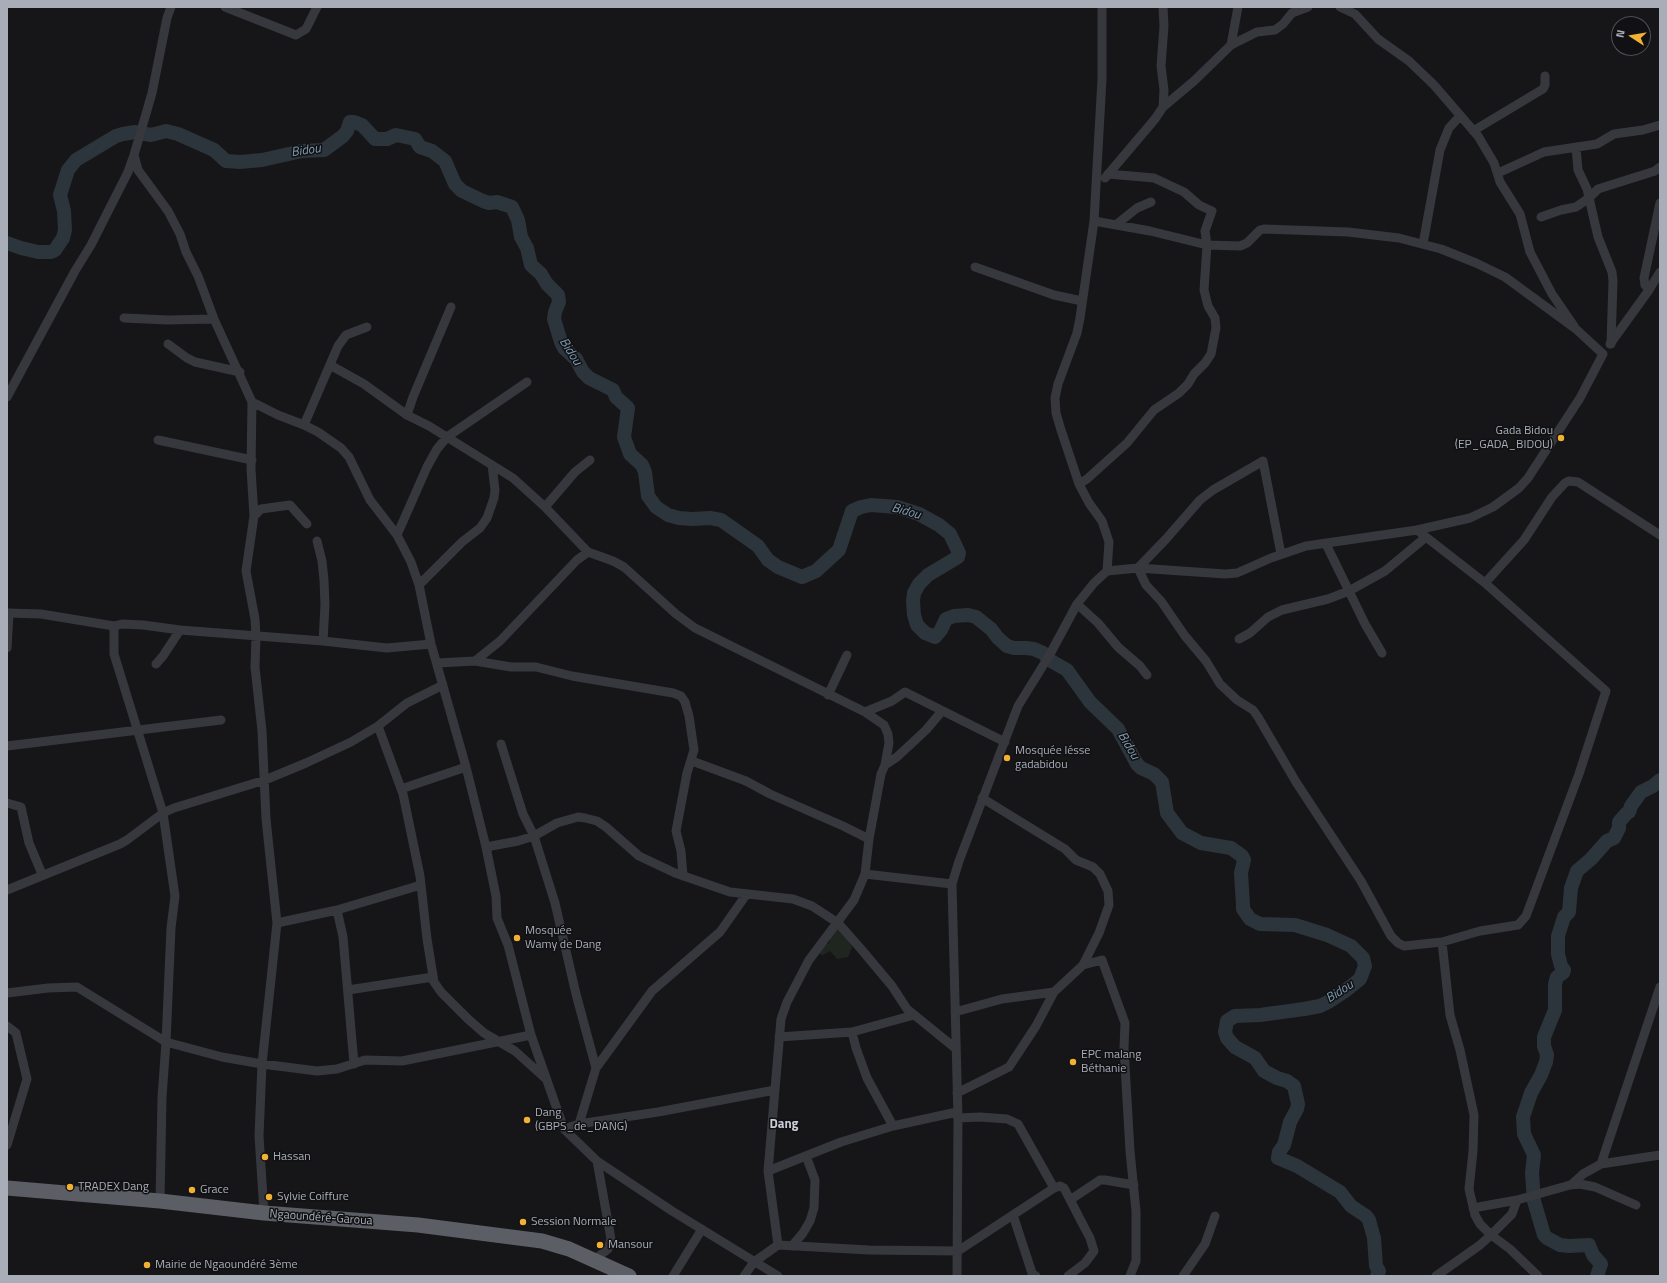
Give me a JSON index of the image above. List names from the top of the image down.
{
  "streets": {
    "highway": ["Ngaoundéré-Garoua"]
  },
  "districts": ["Dang"],
  "water": ["Bidou"],
  "places": [
    "Gada Bidou (EP_GADA_BIDOU)",
    "Mosquée lésse gadabidou",
    "Mosquée Wamy de Dang",
    "EPC malang Béthanie",
    "Dang (GBPS_de_DANG)",
    "Hassan",
    "TRADEX Dang",
    "Grace",
    "Sylvie Coiffure",
    "Session Normale",
    "Mansour",
    "Mairie de Ngaoundéré 3ème"
  ],
  "north": "left"
}
